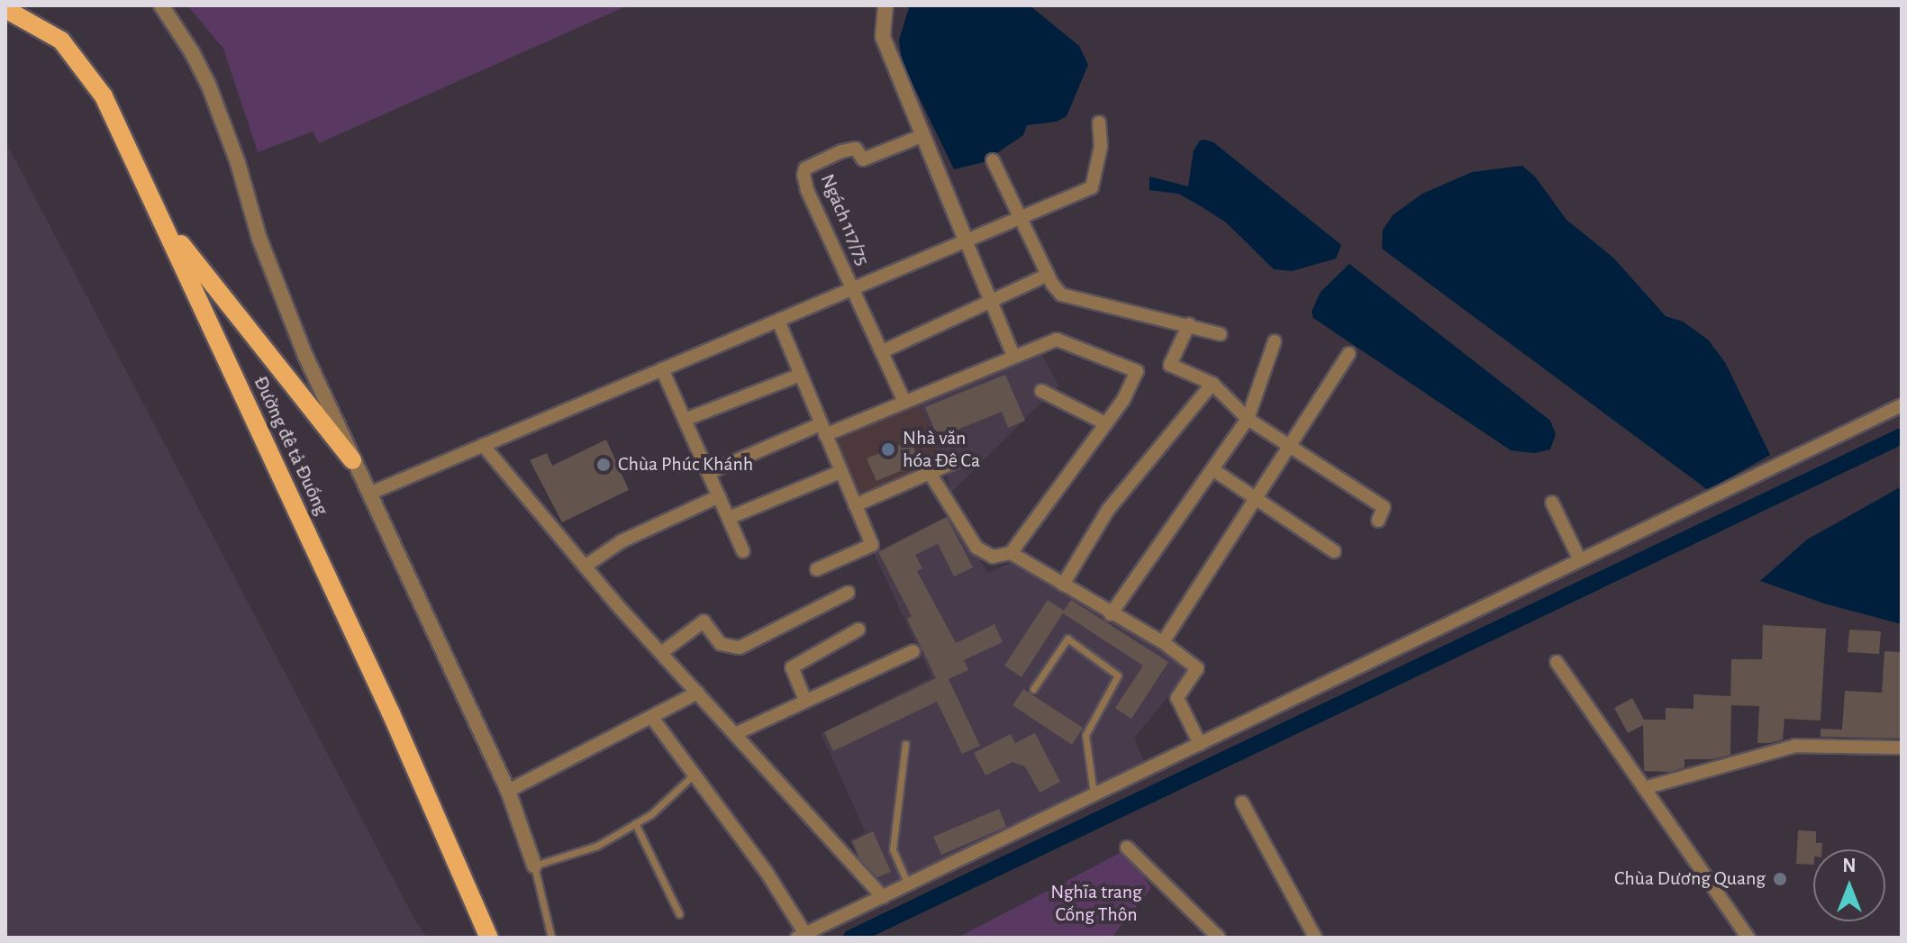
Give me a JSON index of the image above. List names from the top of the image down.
{
  "streets": {
    "main road": ["Đường đê tả Đuống"],
    "street": ["Ngách 117/75"]
  },
  "parks": ["Nghĩa trang Cống Thôn"],
  "places": ["Nhà văn hóa Đê Ca", "Chùa Phúc Khánh", "Chùa Dương Quang"],
  "north": "top"
}
